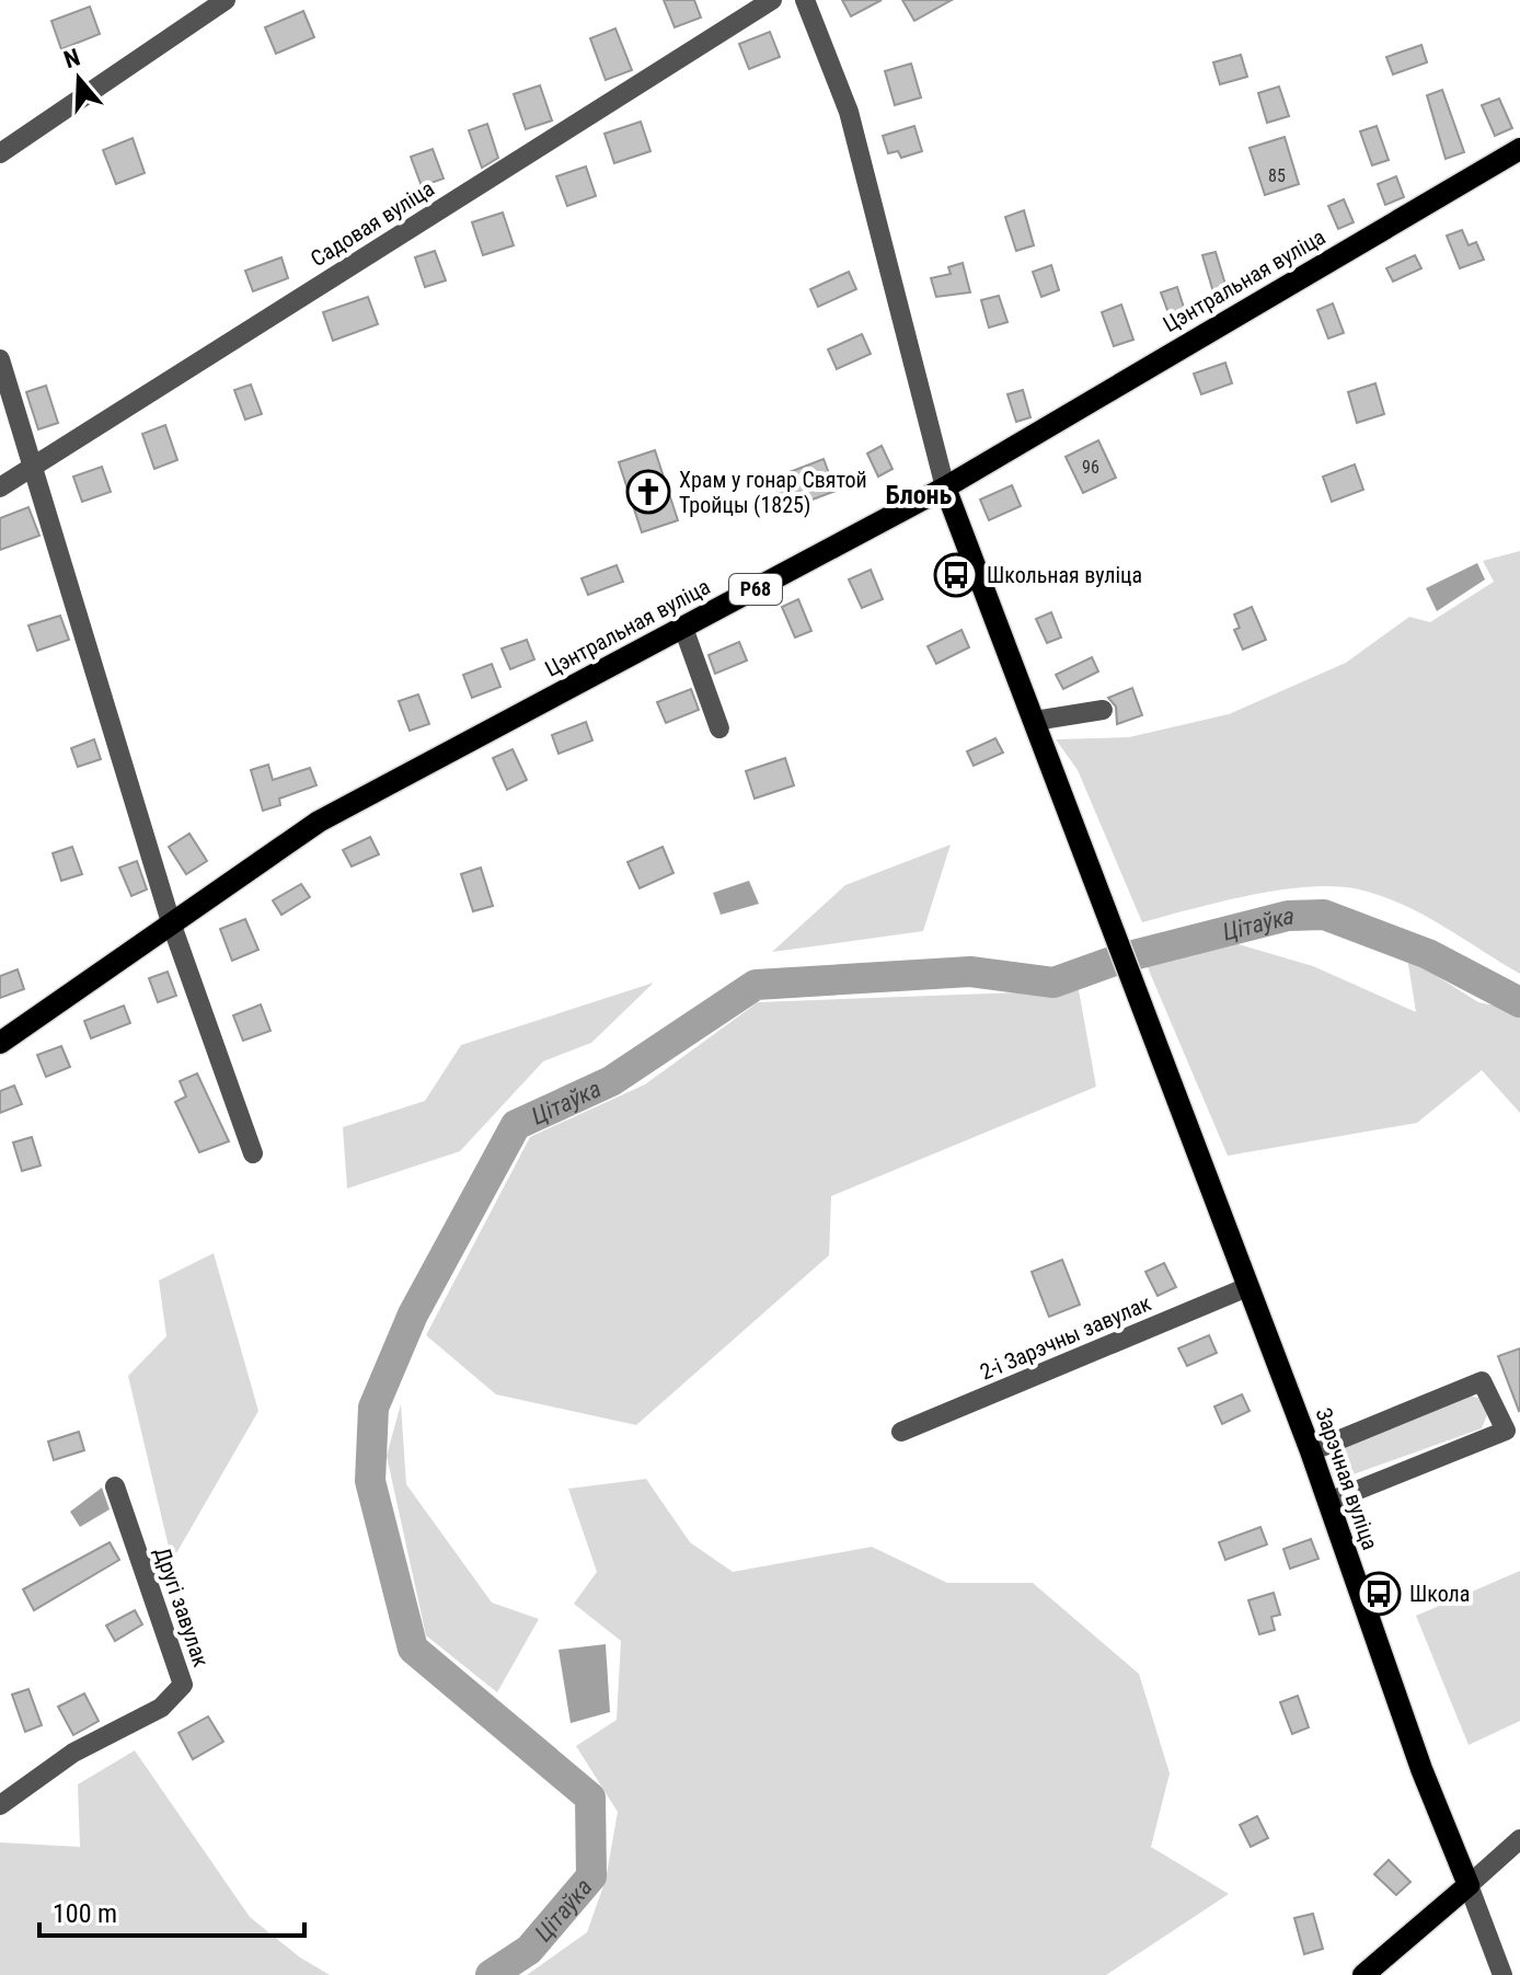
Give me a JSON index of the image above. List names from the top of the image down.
{
  "streets": {
    "main road": ["Цэнтральная вуліца", "Р68", "Зарэчная вуліца"],
    "street": ["Садовая вуліца", "2-і Зарэчны завулак", "Другі завулак"]
  },
  "crossings": [
    ["2-і Зарэчны завулак", "Зарэчная вуліца"]
  ],
  "districts": ["Блонь"],
  "water": ["Цітаўка"],
  "places": {
    "church": ["Храм у гонар Святой Тройцы (1825)"],
    "bus stop": ["Школьная вуліца", "Школа"]
  },
  "house_numbers": ["85", "96"],
  "scale_bar": "100 m",
  "north": "top"
}
